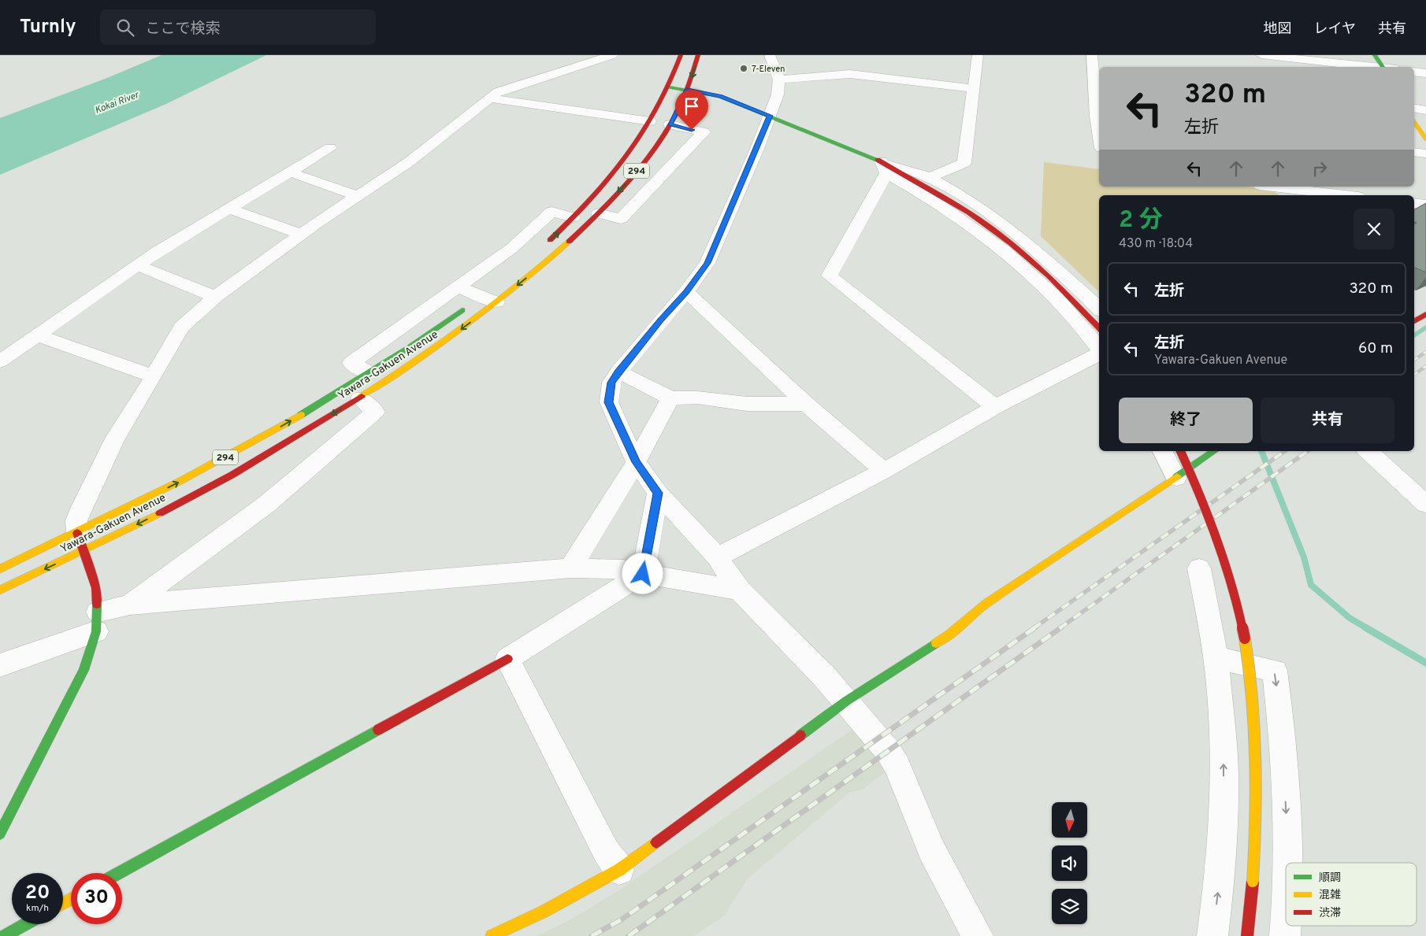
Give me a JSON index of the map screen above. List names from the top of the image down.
{
  "streets": {
    "main road": ["294", "Yawara-Gakuen Avenue"]
  },
  "water": ["Kokai River"],
  "places": ["7-Eleven"],
  "legend": ["順調", "混雑", "渋滞"],
  "north": "bottom",
  "page": {
    "header": "Turnly",
    "search": "ここで検索",
    "nav": ["地図", "レイヤ", "共有"],
    "turn": ["320 m", "左折"],
    "heading": ["2 分", "430 m · 18:04"],
    "list": [
      {
        "name": "左折",
        "value": "320 m"
      },
      {
        "name": "左折",
        "note": "Yawara-Gakuen Avenue",
        "value": "60 m"
      }
    ],
    "buttons": ["終了", "共有"],
    "speed": "20 km/h",
    "limit": "30"
  }
}
